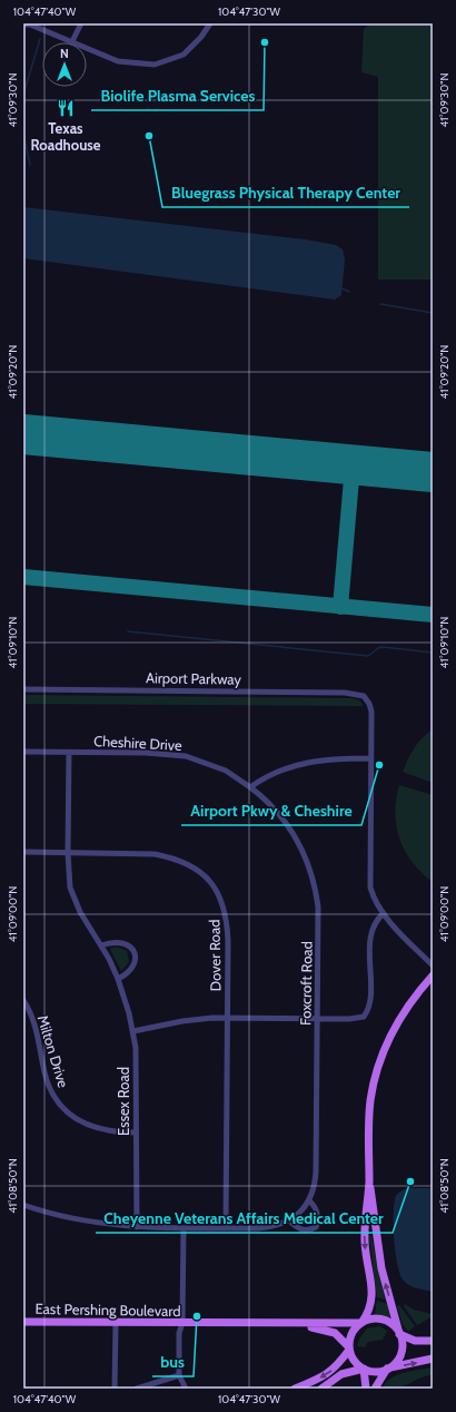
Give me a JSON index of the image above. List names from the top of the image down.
{
  "streets": {
    "main road": ["East Pershing Boulevard"],
    "street": [
      "Airport Parkway",
      "Cheshire Drive",
      "Dover Road",
      "Foxcroft Road",
      "Milton Drive",
      "Essex Road"
    ]
  },
  "crossings": [
    ["Cheshire Drive", "Foxcroft Road"],
    ["Cheshire Drive", "Essex Road"],
    ["Dover Road", "Foxcroft Road"],
    ["Dover Road", "Essex Road"],
    ["Foxcroft Road", "Essex Road"],
    ["Milton Drive", "Essex Road"]
  ],
  "places": {
    "other": [
      "Biolife Plasma Services",
      "Bluegrass Physical Therapy Center",
      "Airport Pkwy & Cheshire",
      "Cheyenne Veterans Affairs Medical Center",
      "bus"
    ],
    "restaurant": ["Texas Roadhouse"]
  },
  "north": "top",
  "coordinates": [
    "104°47'40\"W",
    "104°47'30\"W",
    "41°09'30\"N",
    "41°09'20\"N",
    "41°09'10\"N",
    "41°09'00\"N",
    "41°08'50\"N"
  ]
}
